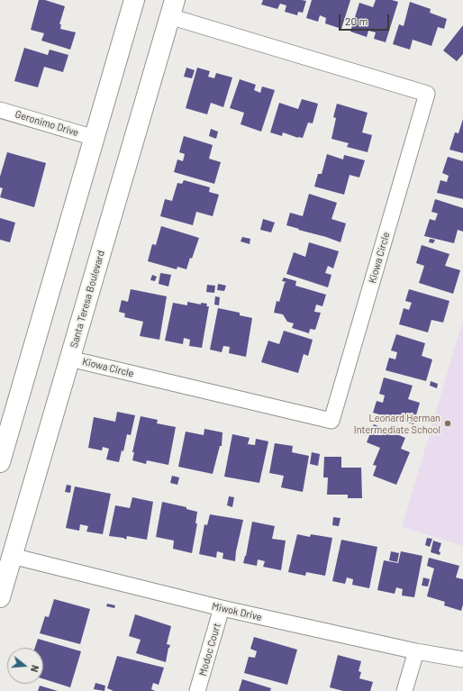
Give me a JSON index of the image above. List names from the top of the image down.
{
  "streets": {
    "main road": ["Santa Teresa Boulevard"],
    "street": [
      "Geronimo Drive",
      "Kiowa Circle",
      "Miwok Drive",
      "Modoc Court"
    ]
  },
  "crossings": [
    ["Kiowa Circle", "Santa Teresa Boulevard"],
    ["Santa Teresa Boulevard", "Miwok Drive"],
    ["Miwok Drive", "Modoc Court"]
  ],
  "places": ["Leonard Herman Intermediate School"],
  "scale_bar": "20 m",
  "north": "right"
}
